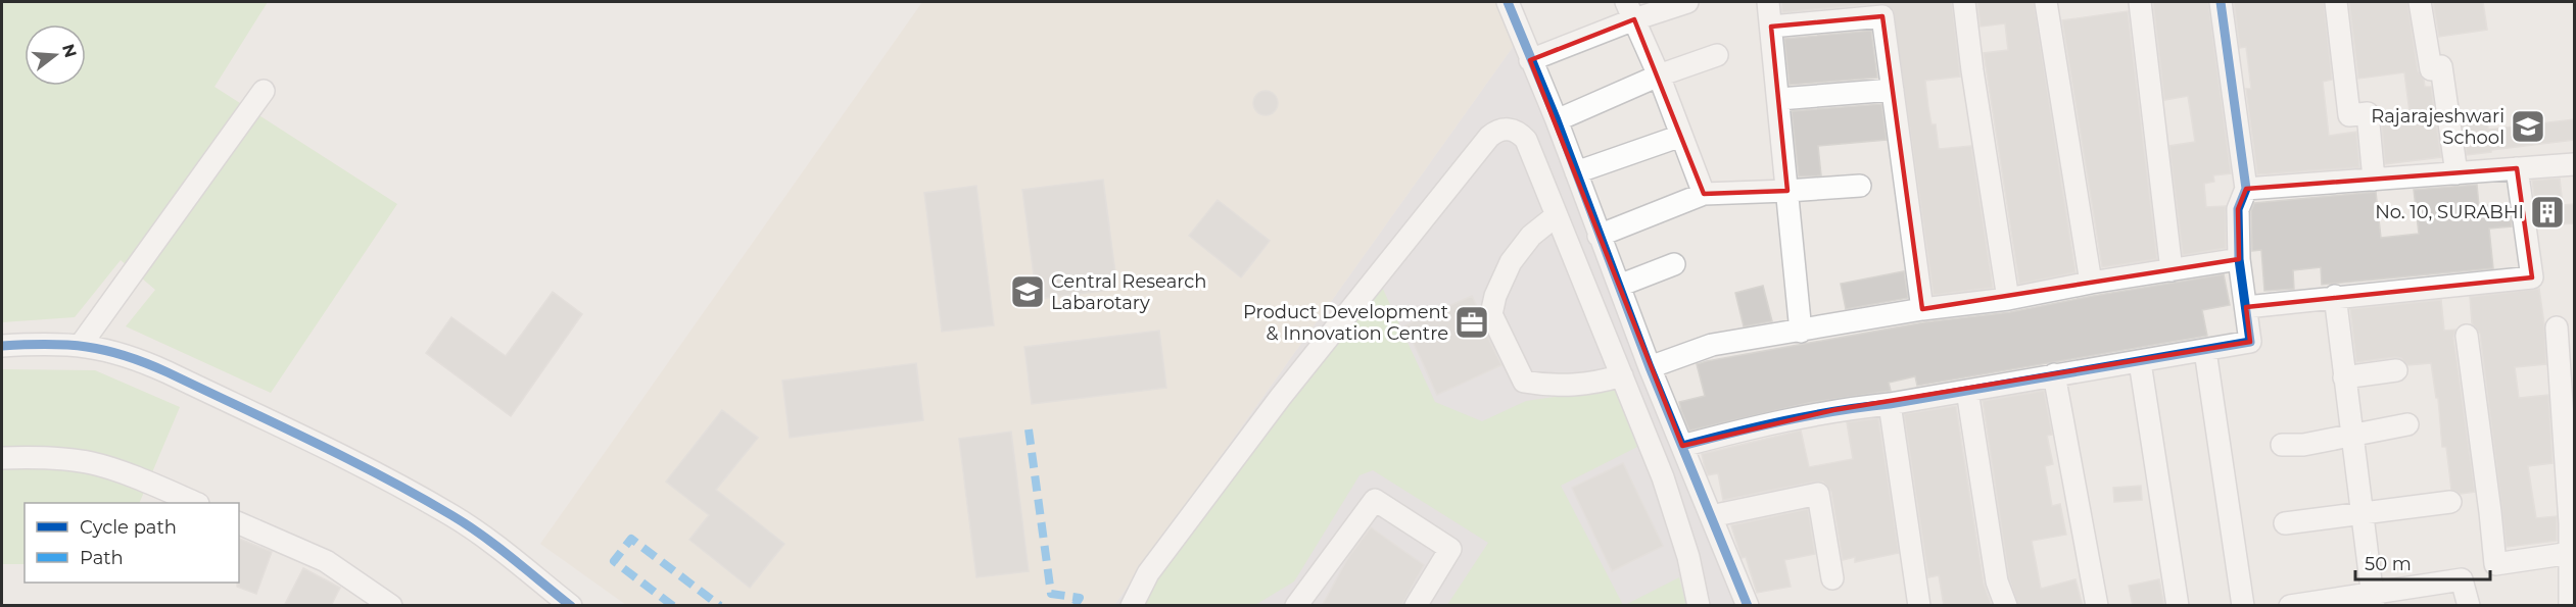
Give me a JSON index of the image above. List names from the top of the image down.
{
  "places": {
    "school or university": ["Rajarajeshwari School", "Central Research Labarotary"],
    "building": ["No. 10, SURABHI"],
    "office": ["Product Development & Innovation Centre"]
  },
  "legend": ["Cycle path", "Path"],
  "scale_bar": "50 m",
  "north": "right"
}
